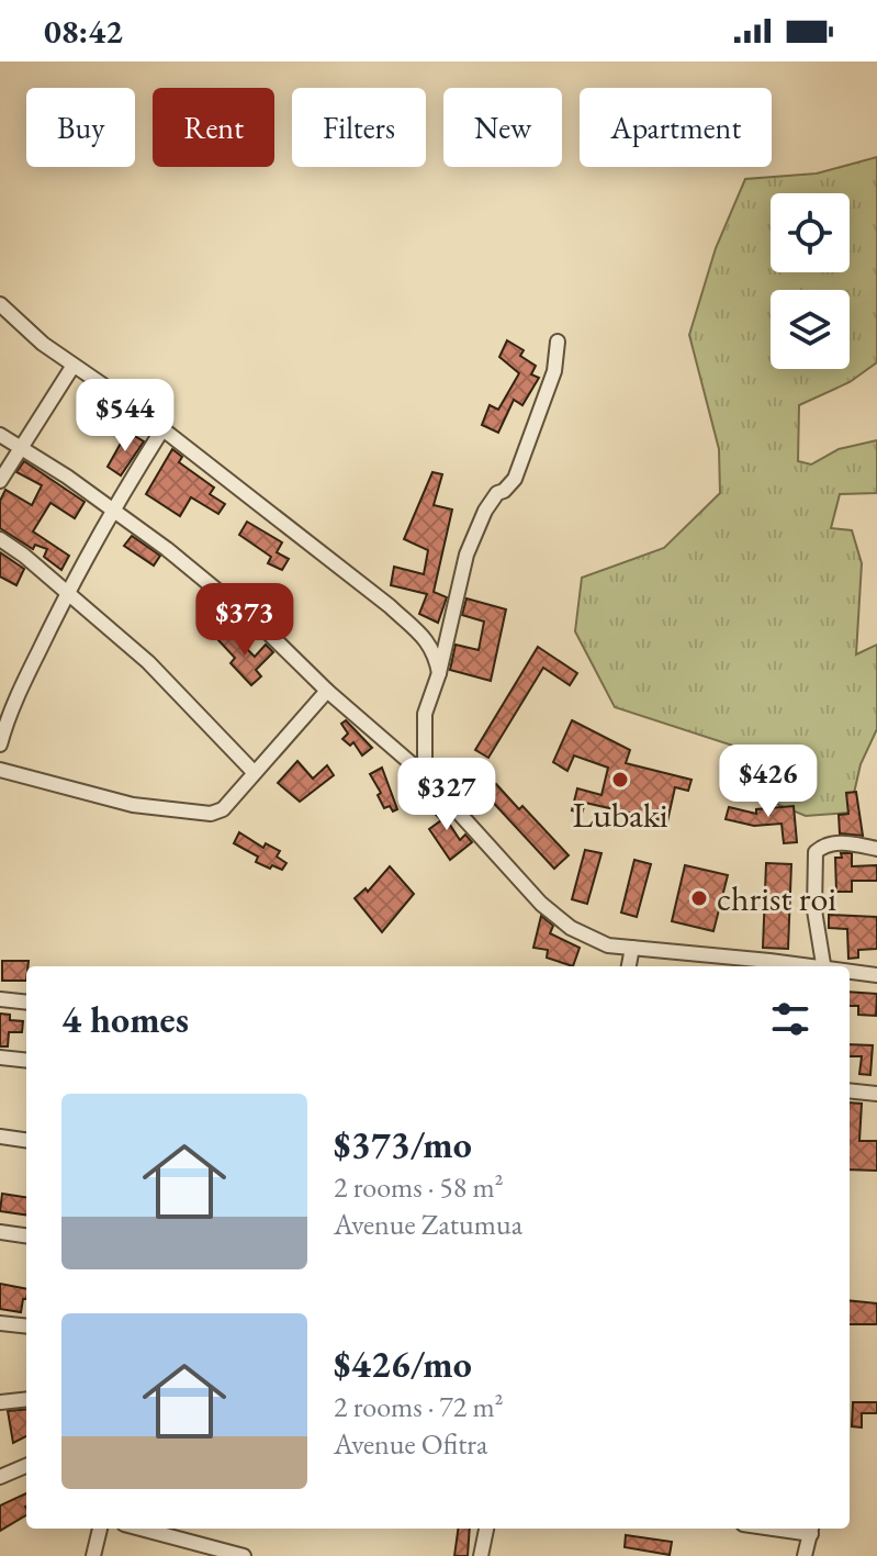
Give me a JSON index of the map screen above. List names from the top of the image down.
{
  "places": ["Lubaki", "christ roi"],
  "page": {
    "status": "08:42",
    "chip": [
      "Buy",
      "Rent",
      "Filters",
      "New",
      "Apartment"
    ],
    "price": [
      "$544",
      "$373",
      "$426",
      "$327"
    ],
    "heading": "4 homes",
    "list": [
      {
        "name": "$373/mo",
        "note": "2 rooms · 58 m² · Avenue Zatumua"
      },
      {
        "name": "$426/mo",
        "note": "2 rooms · 72 m² · Avenue Ofitra"
      }
    ]
  }
}
